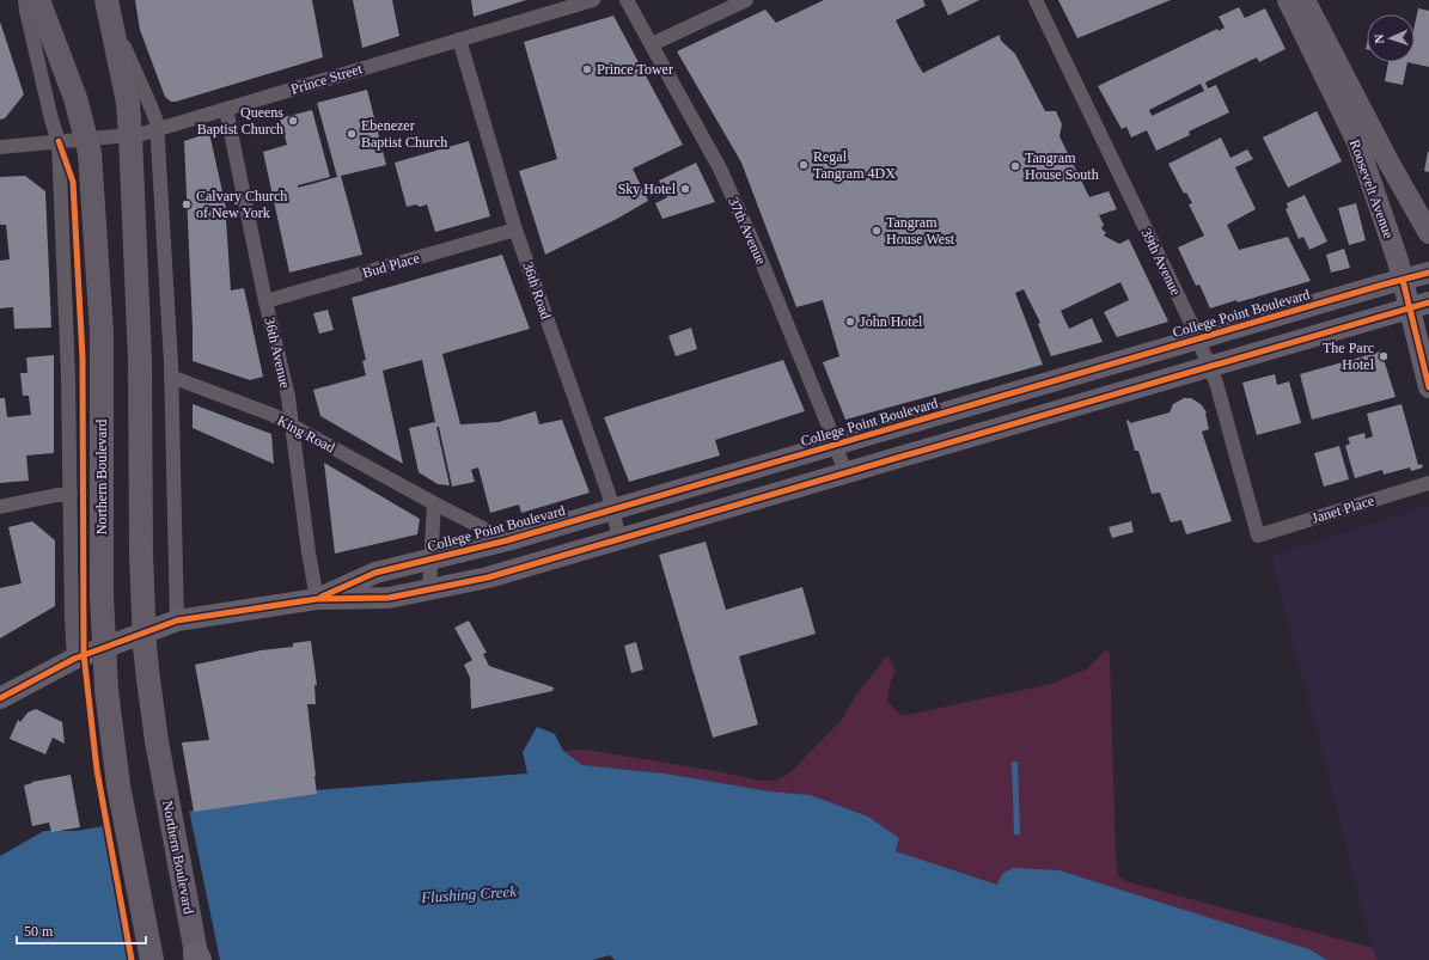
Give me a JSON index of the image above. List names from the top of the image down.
{
  "streets": {
    "main road": ["Roosevelt Avenue", "College Point Boulevard", "Northern Boulevard"],
    "street": [
      "Prince Street",
      "37th Avenue",
      "39th Avenue",
      "Bud Place",
      "36th Road",
      "36th Avenue",
      "King Road",
      "Janet Place"
    ]
  },
  "crossings": [
    ["Prince Street", "36th Road"],
    ["Prince Street", "36th Avenue"],
    ["Prince Street", "Northern Boulevard"],
    ["Roosevelt Avenue", "College Point Boulevard"],
    ["37th Avenue", "College Point Boulevard"],
    ["39th Avenue", "College Point Boulevard"],
    ["39th Avenue", "Janet Place"],
    ["Bud Place", "36th Road"],
    ["Bud Place", "36th Avenue"],
    ["36th Road", "College Point Boulevard"],
    ["College Point Boulevard", "36th Avenue"],
    ["College Point Boulevard", "King Road"],
    ["College Point Boulevard", "Northern Boulevard"],
    ["36th Avenue", "King Road"],
    ["King Road", "Northern Boulevard"]
  ],
  "water": ["Flushing Creek"],
  "places": [
    "Prince Tower",
    "Queens Baptist Church",
    "Ebenezer Baptist Church",
    "Regal Tangram 4DX",
    "Tangram House South",
    "Sky Hotel",
    "Calvary Church of New York",
    "Tangram House West",
    "John Hotel",
    "The Parc Hotel"
  ],
  "scale_bar": "50 m",
  "north": "left"
}
